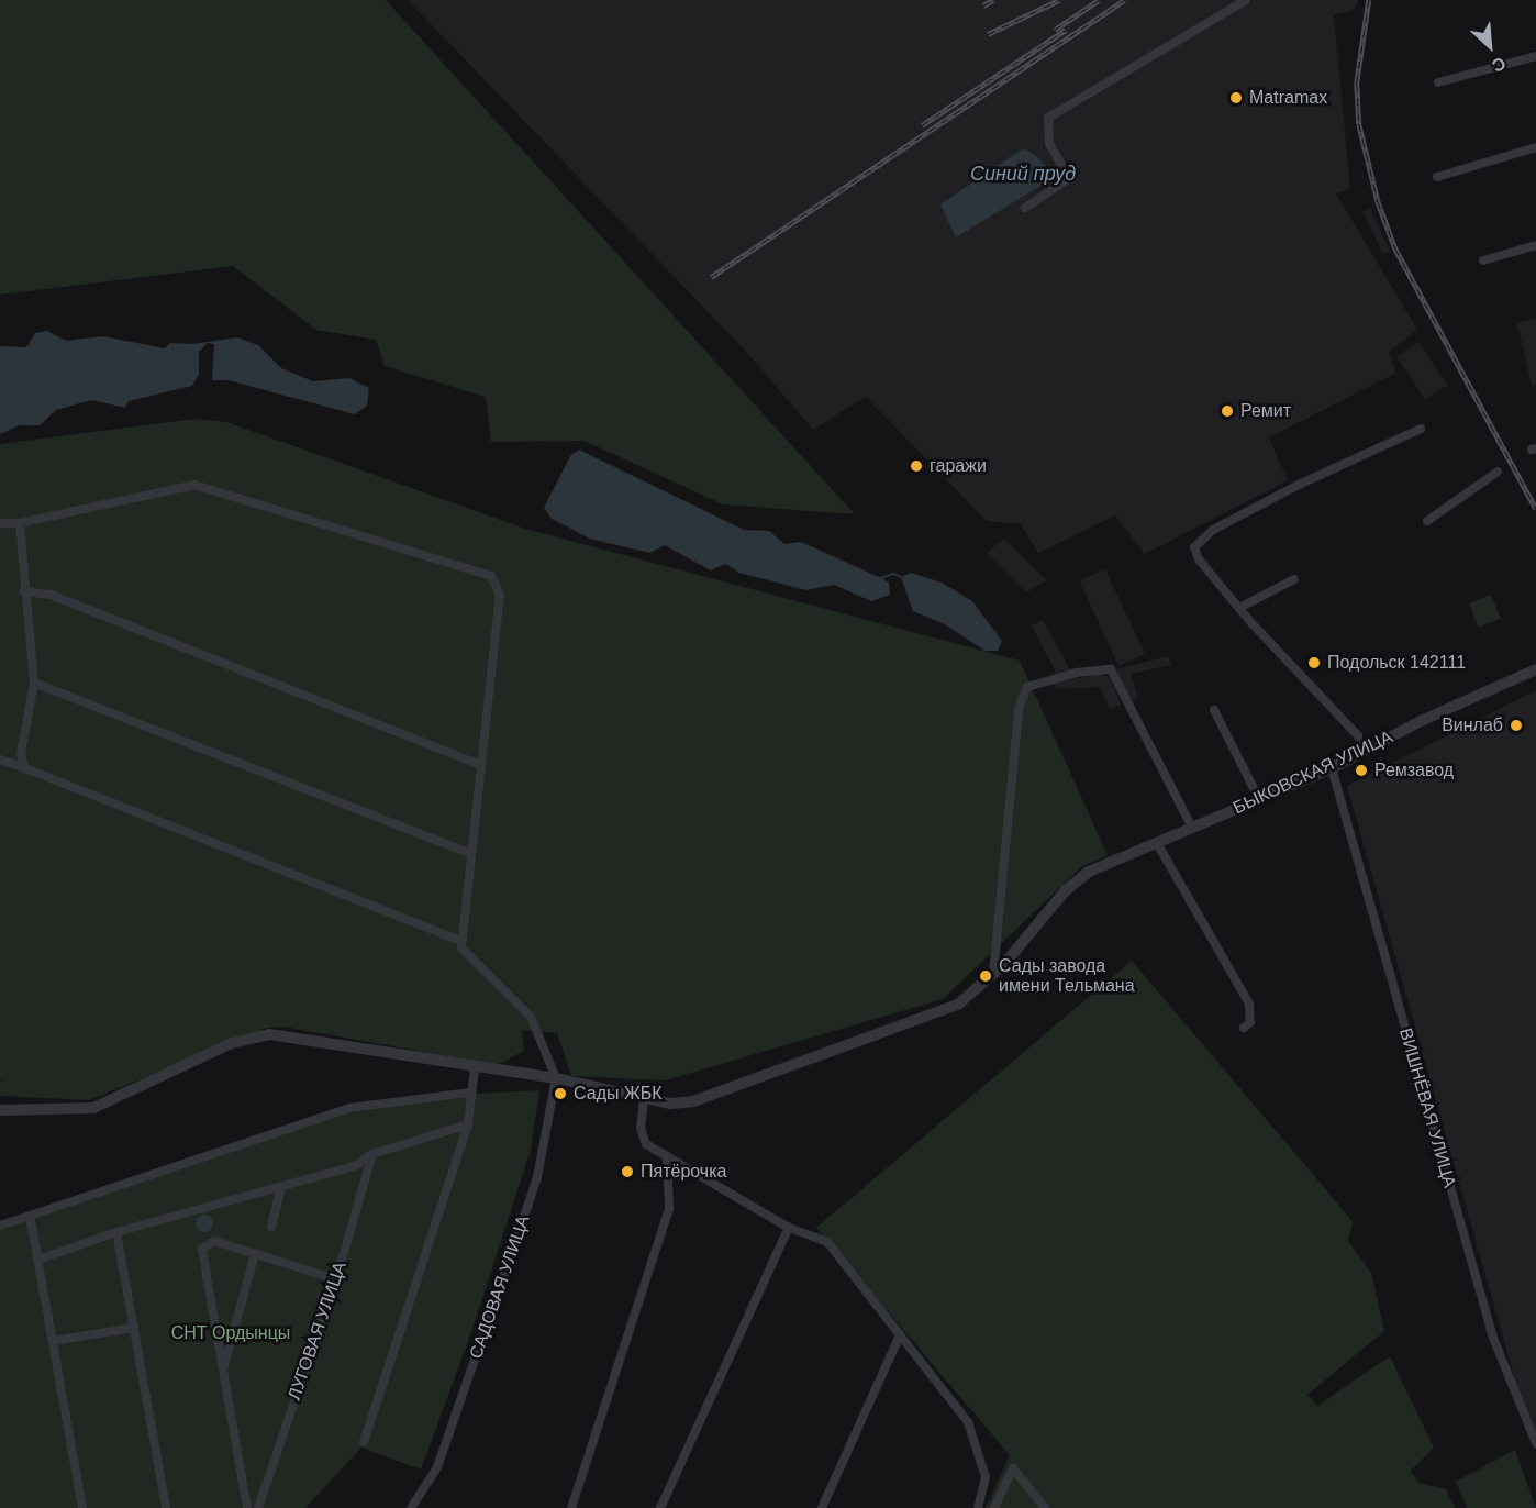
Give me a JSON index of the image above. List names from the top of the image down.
{
  "streets": {
    "street": [
      "БЫКОВСКАЯ УЛИЦА",
      "ВИШНЁВАЯ УЛИЦА",
      "САДОВАЯ УЛИЦА",
      "ЛУГОВАЯ УЛИЦА"
    ]
  },
  "crossings": [
    ["БЫКОВСКАЯ УЛИЦА", "ВИШНЁВАЯ УЛИЦА"],
    ["БЫКОВСКАЯ УЛИЦА", "САДОВАЯ УЛИЦА"]
  ],
  "water": ["Синий пруд"],
  "parks": ["СНТ Ордынцы"],
  "places": [
    "Matramax",
    "Ремит",
    "гаражи",
    "Подольск 142111",
    "Винлаб",
    "Ремзавод",
    "Сады завода имени Тельмана",
    "Сады ЖБК",
    "Пятёрочка"
  ],
  "north": "bottom right"
}
